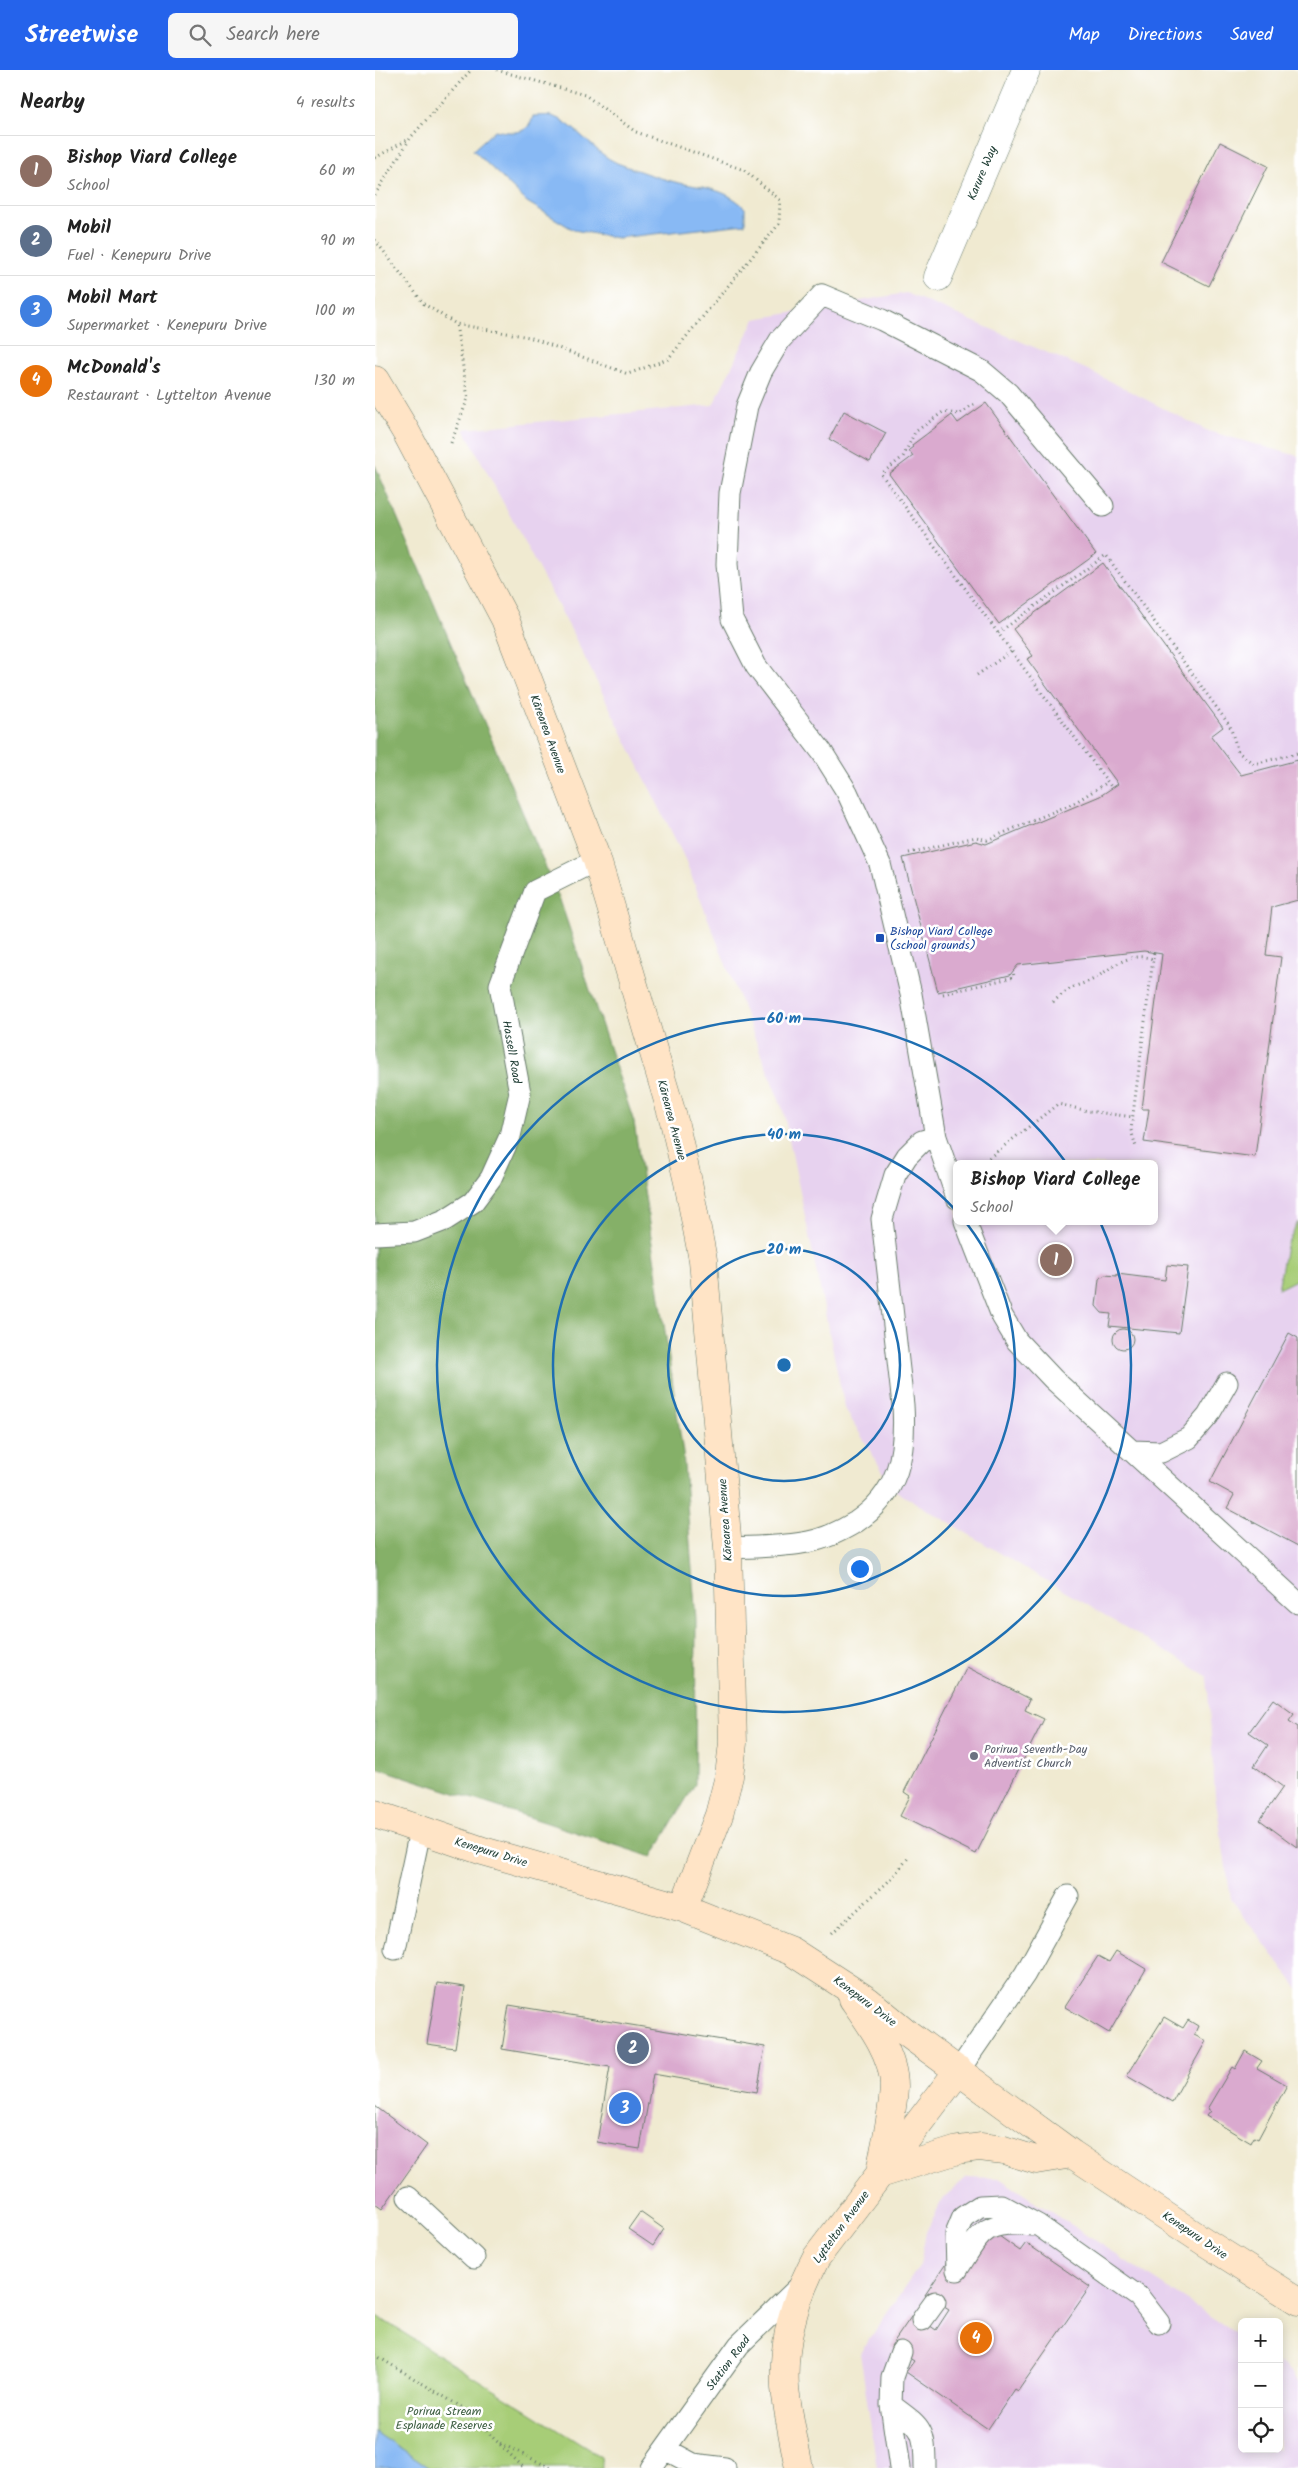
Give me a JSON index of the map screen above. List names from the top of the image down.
{
  "streets": {
    "main road": ["Kārearea Avenue", "Kenepuru Drive", "Lyttelton Avenue"],
    "street": ["Karure Way"],
    "lane": ["Hassell Road", "Station Road"]
  },
  "crossings": [
    ["Kārearea Avenue", "Hassell Road"],
    ["Kārearea Avenue", "Kenepuru Drive"],
    ["Kenepuru Drive", "Lyttelton Avenue"],
    ["Lyttelton Avenue", "Station Road"]
  ],
  "parks": ["Porirua Stream Esplanade Reserves"],
  "places": {
    "transit": ["Bishop Viard College (school grounds)"],
    "other": ["Porirua Seventh-Day Adventist Church"]
  },
  "page": {
    "header": "Streetwise",
    "search": "Search here",
    "nav": ["Map", "Directions", "Saved"],
    "heading": ["Nearby", "4 results"],
    "list": [
      {
        "mark": "1",
        "name": "Bishop Viard College",
        "note": "School",
        "value": "60 m"
      },
      {
        "mark": "2",
        "name": "Mobil",
        "note": "Fuel · Kenepuru Drive",
        "value": "90 m"
      },
      {
        "mark": "3",
        "name": "Mobil Mart",
        "note": "Supermarket · Kenepuru Drive",
        "value": "100 m"
      },
      {
        "mark": "4",
        "name": "McDonald's",
        "note": "Restaurant · Lyttelton Avenue",
        "value": "130 m"
      }
    ],
    "popup": ["Bishop Viard College", "School"],
    "pins": [
      "1",
      "2",
      "3",
      "4"
    ],
    "map_buttons": ["+", "−"]
  },
  "rings": ["60 m", "40 m", "20 m"]
}
